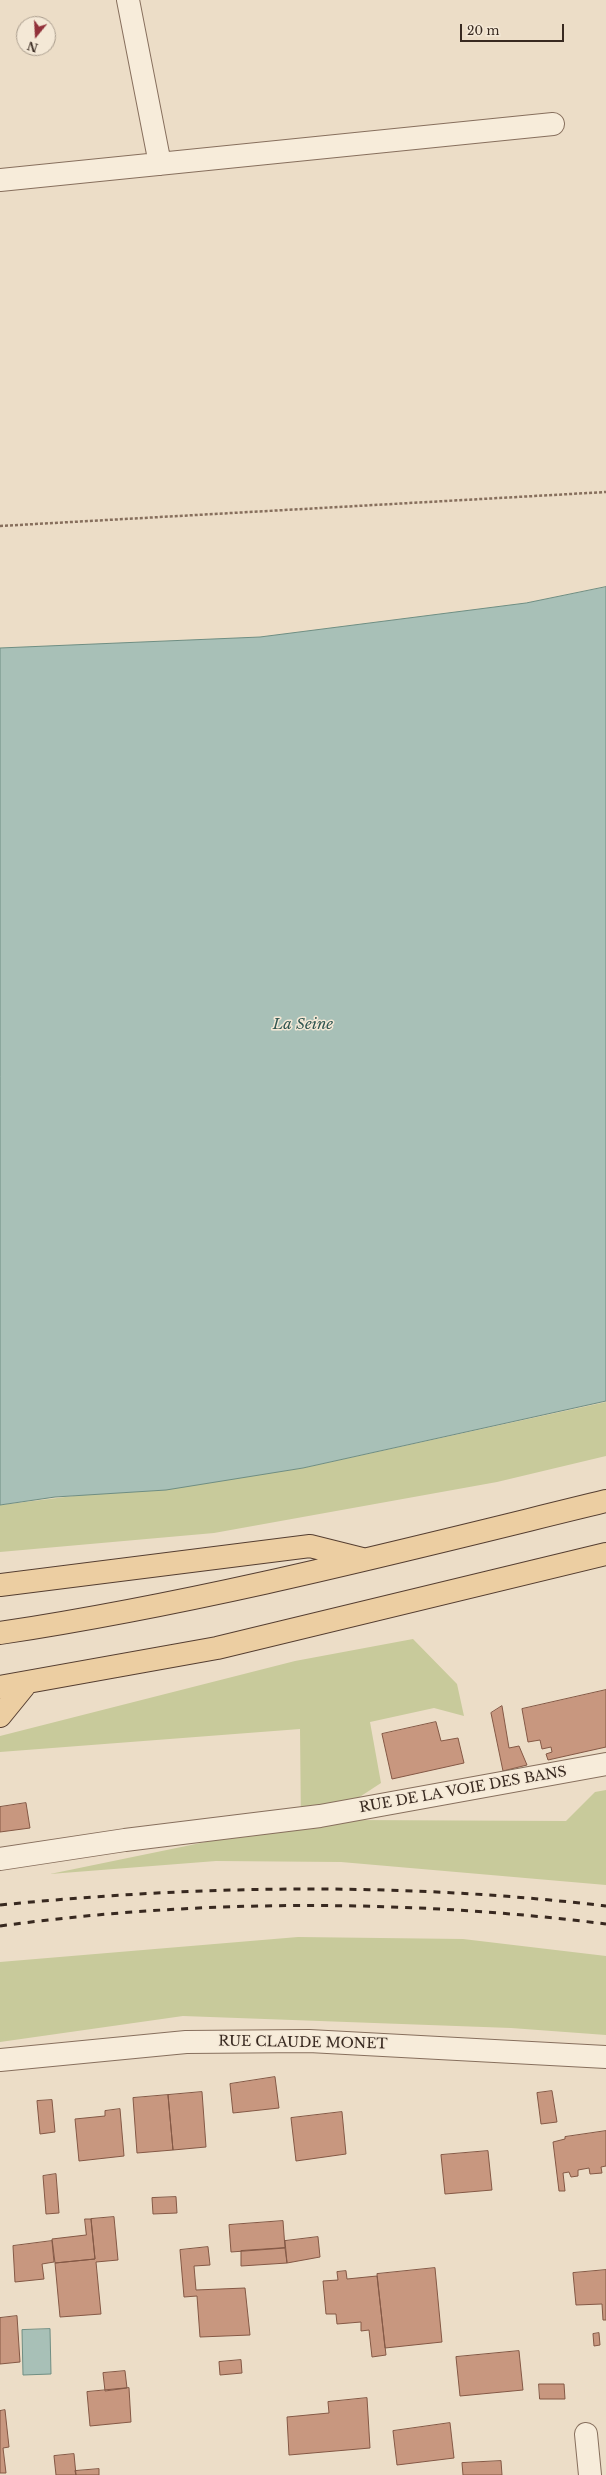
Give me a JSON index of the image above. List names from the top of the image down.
{
  "streets": {
    "street": ["RUE DE LA VOIE DES BANS", "RUE CLAUDE MONET"]
  },
  "water": ["La Seine"],
  "scale_bar": "20 m",
  "north": "bottom"
}
